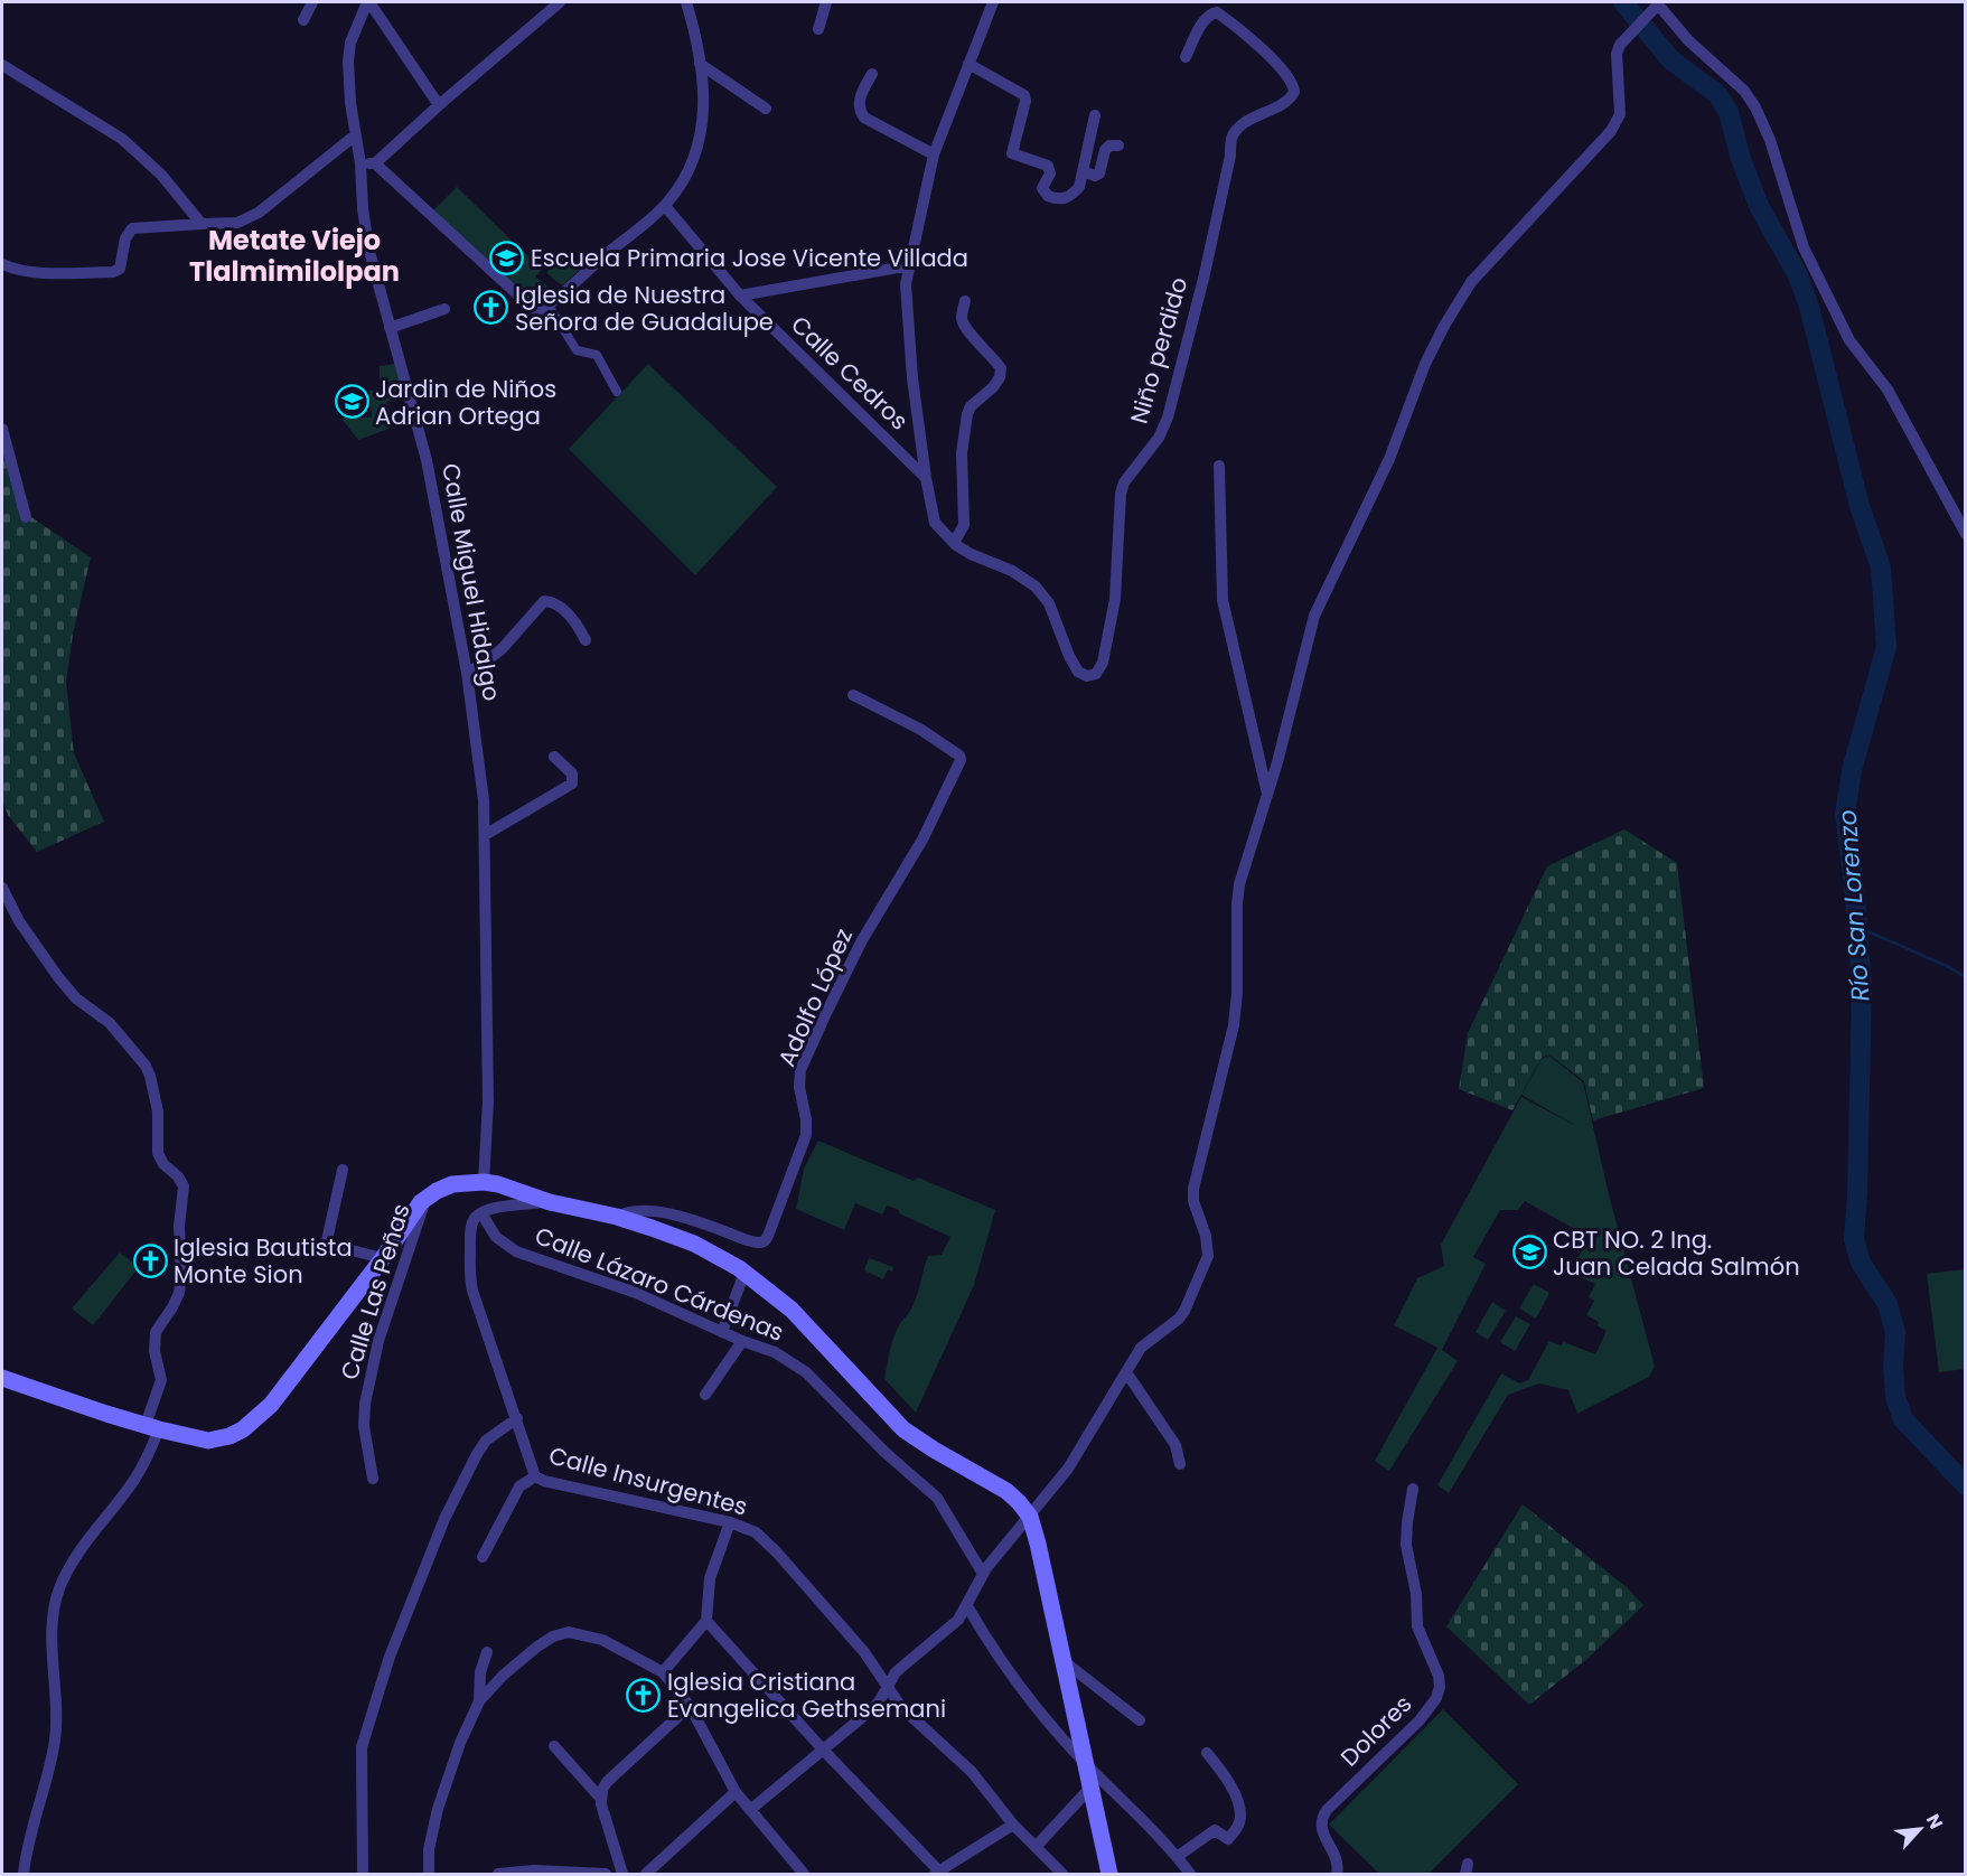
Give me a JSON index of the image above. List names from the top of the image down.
{
  "streets": {
    "street": [
      "Niño perdido",
      "Calle Cedros",
      "Calle Miguel Hidalgo",
      "Adolfo López",
      "Calle Lázaro Cárdenas",
      "Calle Las Peñas",
      "Calle Insurgentes",
      "Dolores"
    ]
  },
  "crossings": [
    ["Niño perdido", "Calle Cedros"],
    ["Calle Lázaro Cárdenas", "Calle Insurgentes"]
  ],
  "districts": ["Metate Viejo Tlalmimilolpan"],
  "water": ["Río San Lorenzo"],
  "places": {
    "school or university": ["Escuela Primaria Jose Vicente Villada", "Jardin de Niños Adrian Ortega", "CBT NO. 2 Ing. Juan Celada Salmón"],
    "church": ["Iglesia de Nuestra Señora de Guadalupe", "Iglesia Bautista Monte Sion", "Iglesia Cristiana Evangelica Gethsemani"]
  },
  "north": "top right"
}
